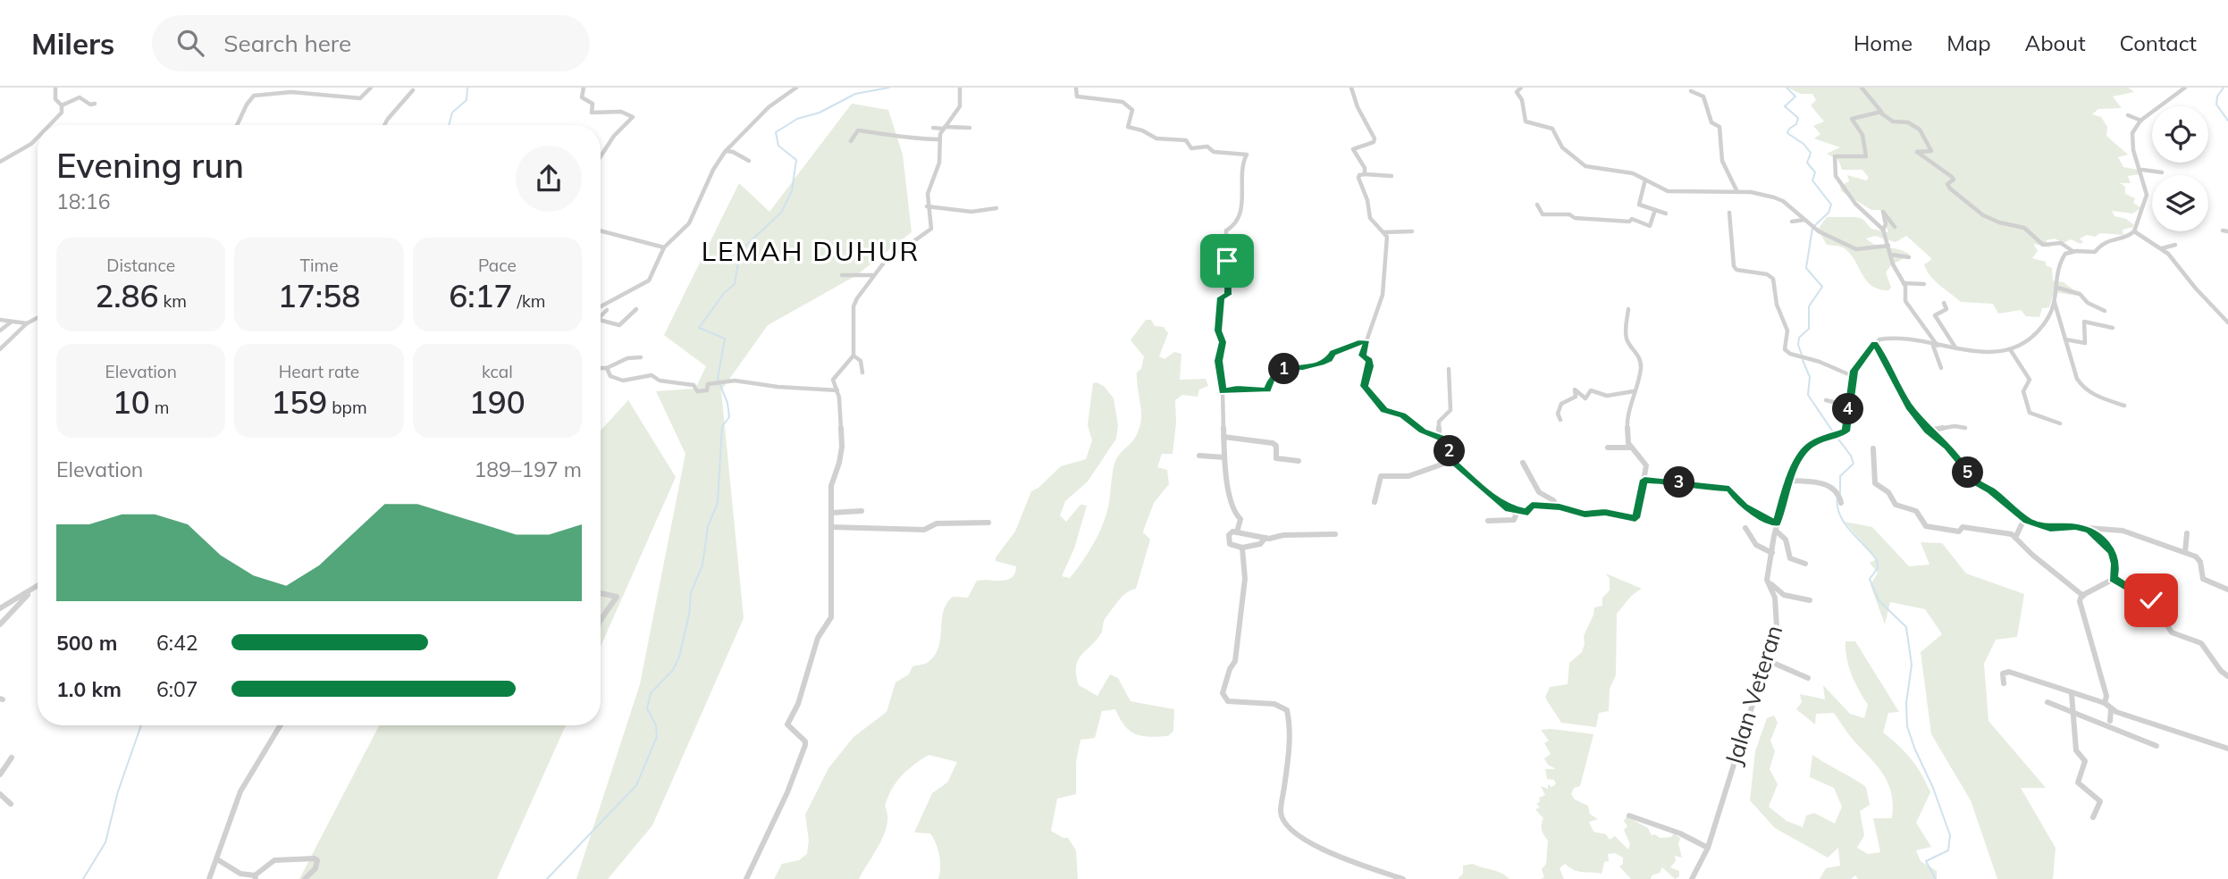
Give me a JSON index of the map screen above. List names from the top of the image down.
{
  "streets": {
    "street": ["Jalan Veteran"]
  },
  "districts": ["LEMAH DUHUR"],
  "page": {
    "header": "Milers",
    "search": "Search here",
    "nav": [
      "Home",
      "Map",
      "About",
      "Contact"
    ],
    "heading": ["Evening run", "18:16"],
    "stats": [
      ["Distance", "2.86 km"],
      ["Time", "17:58"],
      ["Pace", "6:17 /km"],
      ["Elevation", "10 m"],
      ["Heart rate", "159 bpm"],
      ["kcal", "190"]
    ],
    "pins": [
      "1",
      "4",
      "2",
      "5",
      "3"
    ],
    "chart": ["Elevation", "189–197 m"],
    "list": [
      {
        "name": "500 m",
        "note": "6:42"
      },
      {
        "name": "1.0 km",
        "note": "6:07"
      }
    ]
  }
}
